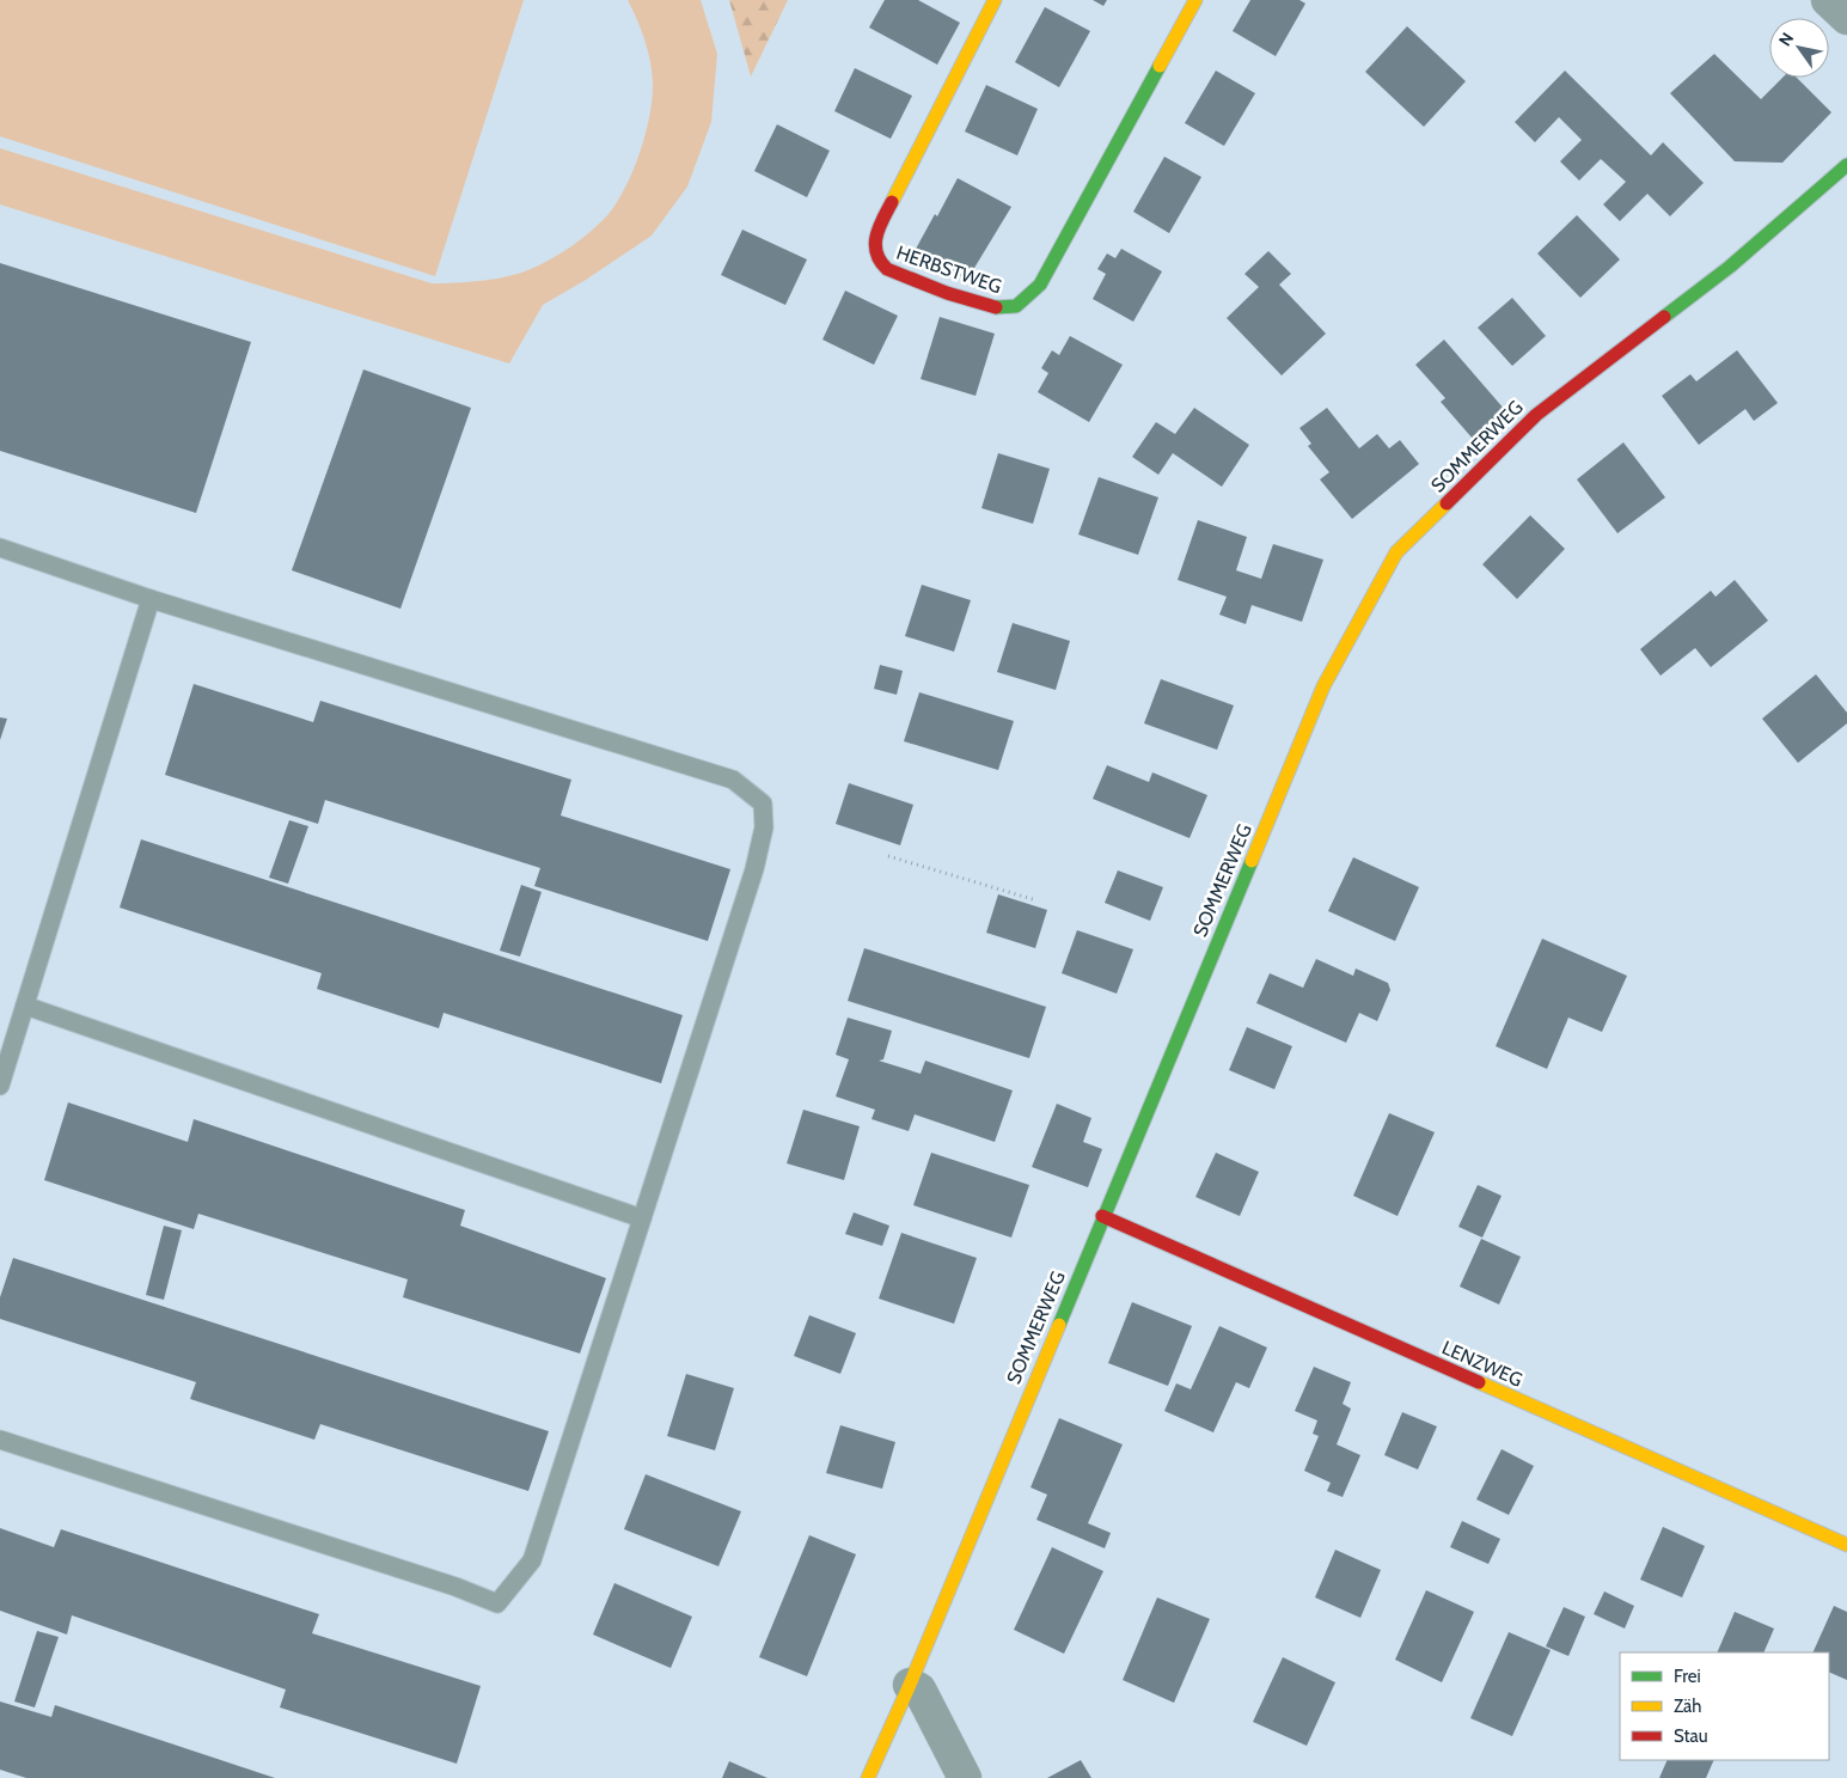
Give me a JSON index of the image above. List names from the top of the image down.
{
  "streets": {
    "street": ["HERBSTWEG", "SOMMERWEG", "LENZWEG"]
  },
  "crossings": [
    ["SOMMERWEG", "LENZWEG"]
  ],
  "legend": ["Frei", "Zäh", "Stau"],
  "north": "top left"
}
